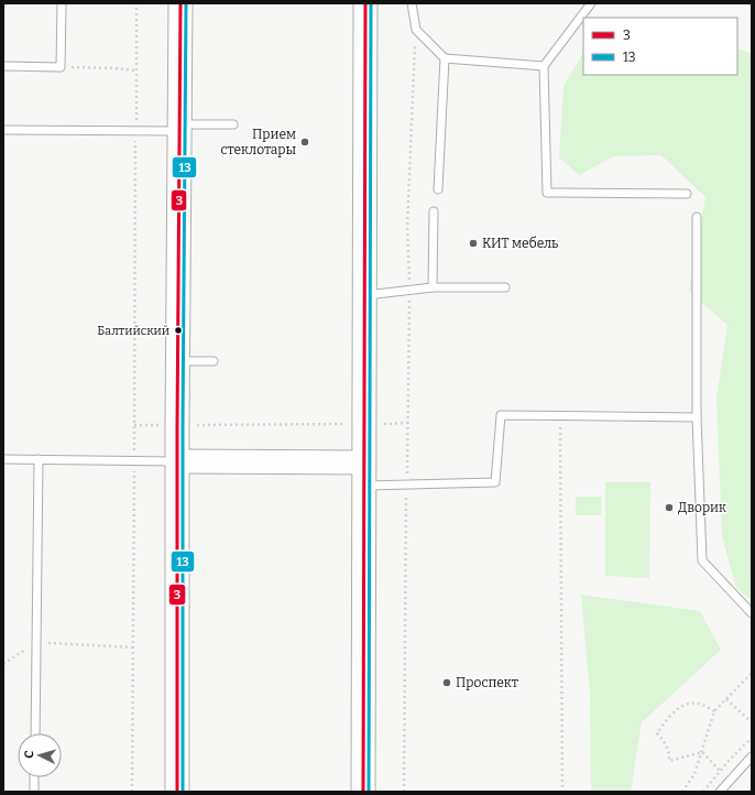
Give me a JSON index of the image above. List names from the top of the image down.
{
  "places": [
    "Прием стеклотары",
    "КИТ мебель",
    "Балтийский",
    "Дворик",
    "Проспект"
  ],
  "lines": ["transit line 3", "transit line 13"],
  "legend": ["3", "13"],
  "north": "left"
}
